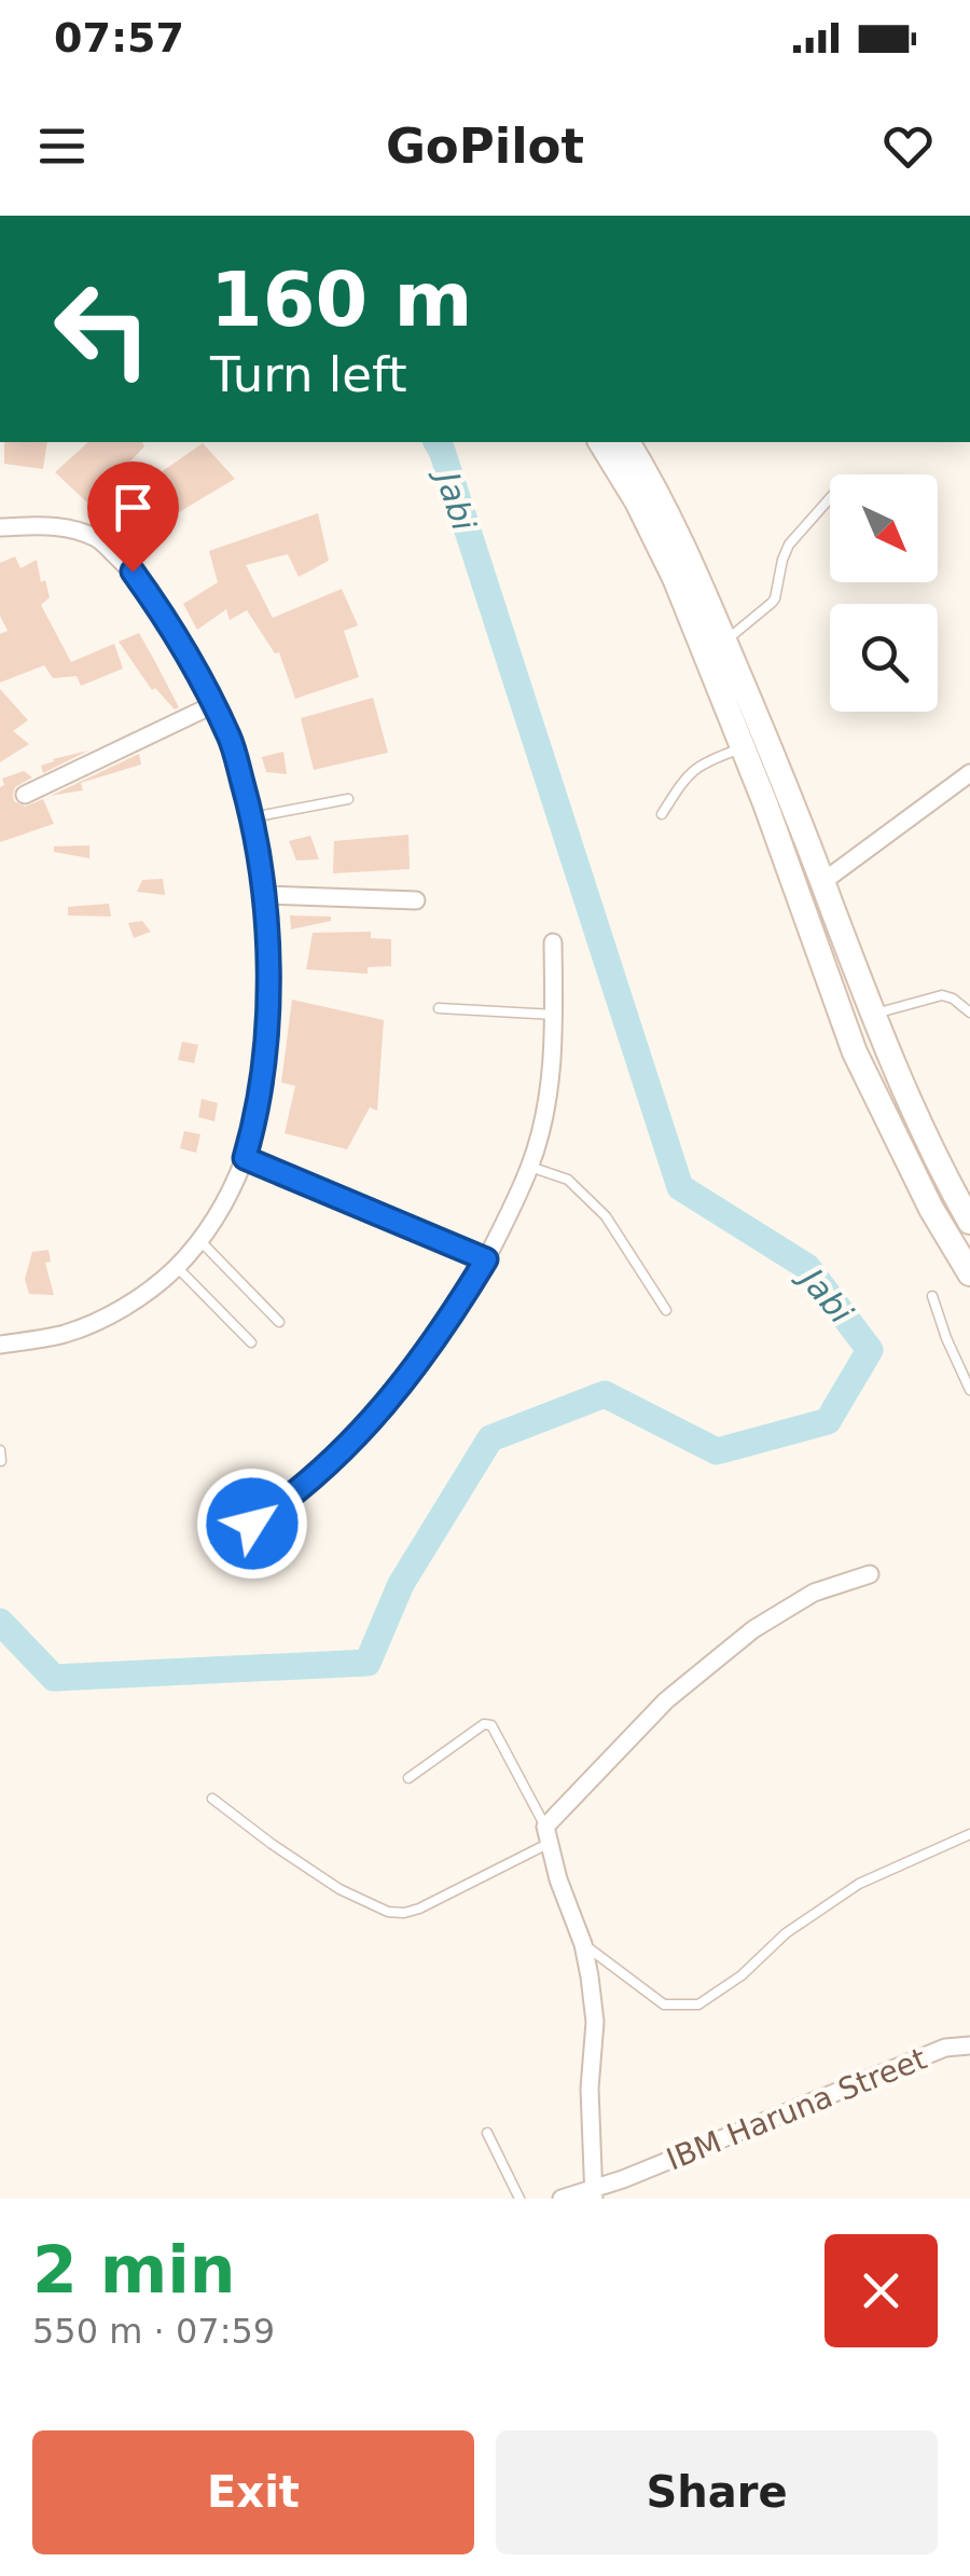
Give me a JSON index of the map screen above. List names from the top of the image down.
{
  "streets": {
    "street": ["IBM Haruna Street"]
  },
  "water": ["Jabi"],
  "north": "bottom right",
  "page": {
    "status": "07:57",
    "header": "GoPilot",
    "turn": ["160 m", "Turn left"],
    "heading": ["2 min", "550 m · 07:59"],
    "buttons": ["Exit", "Share"]
  }
}
